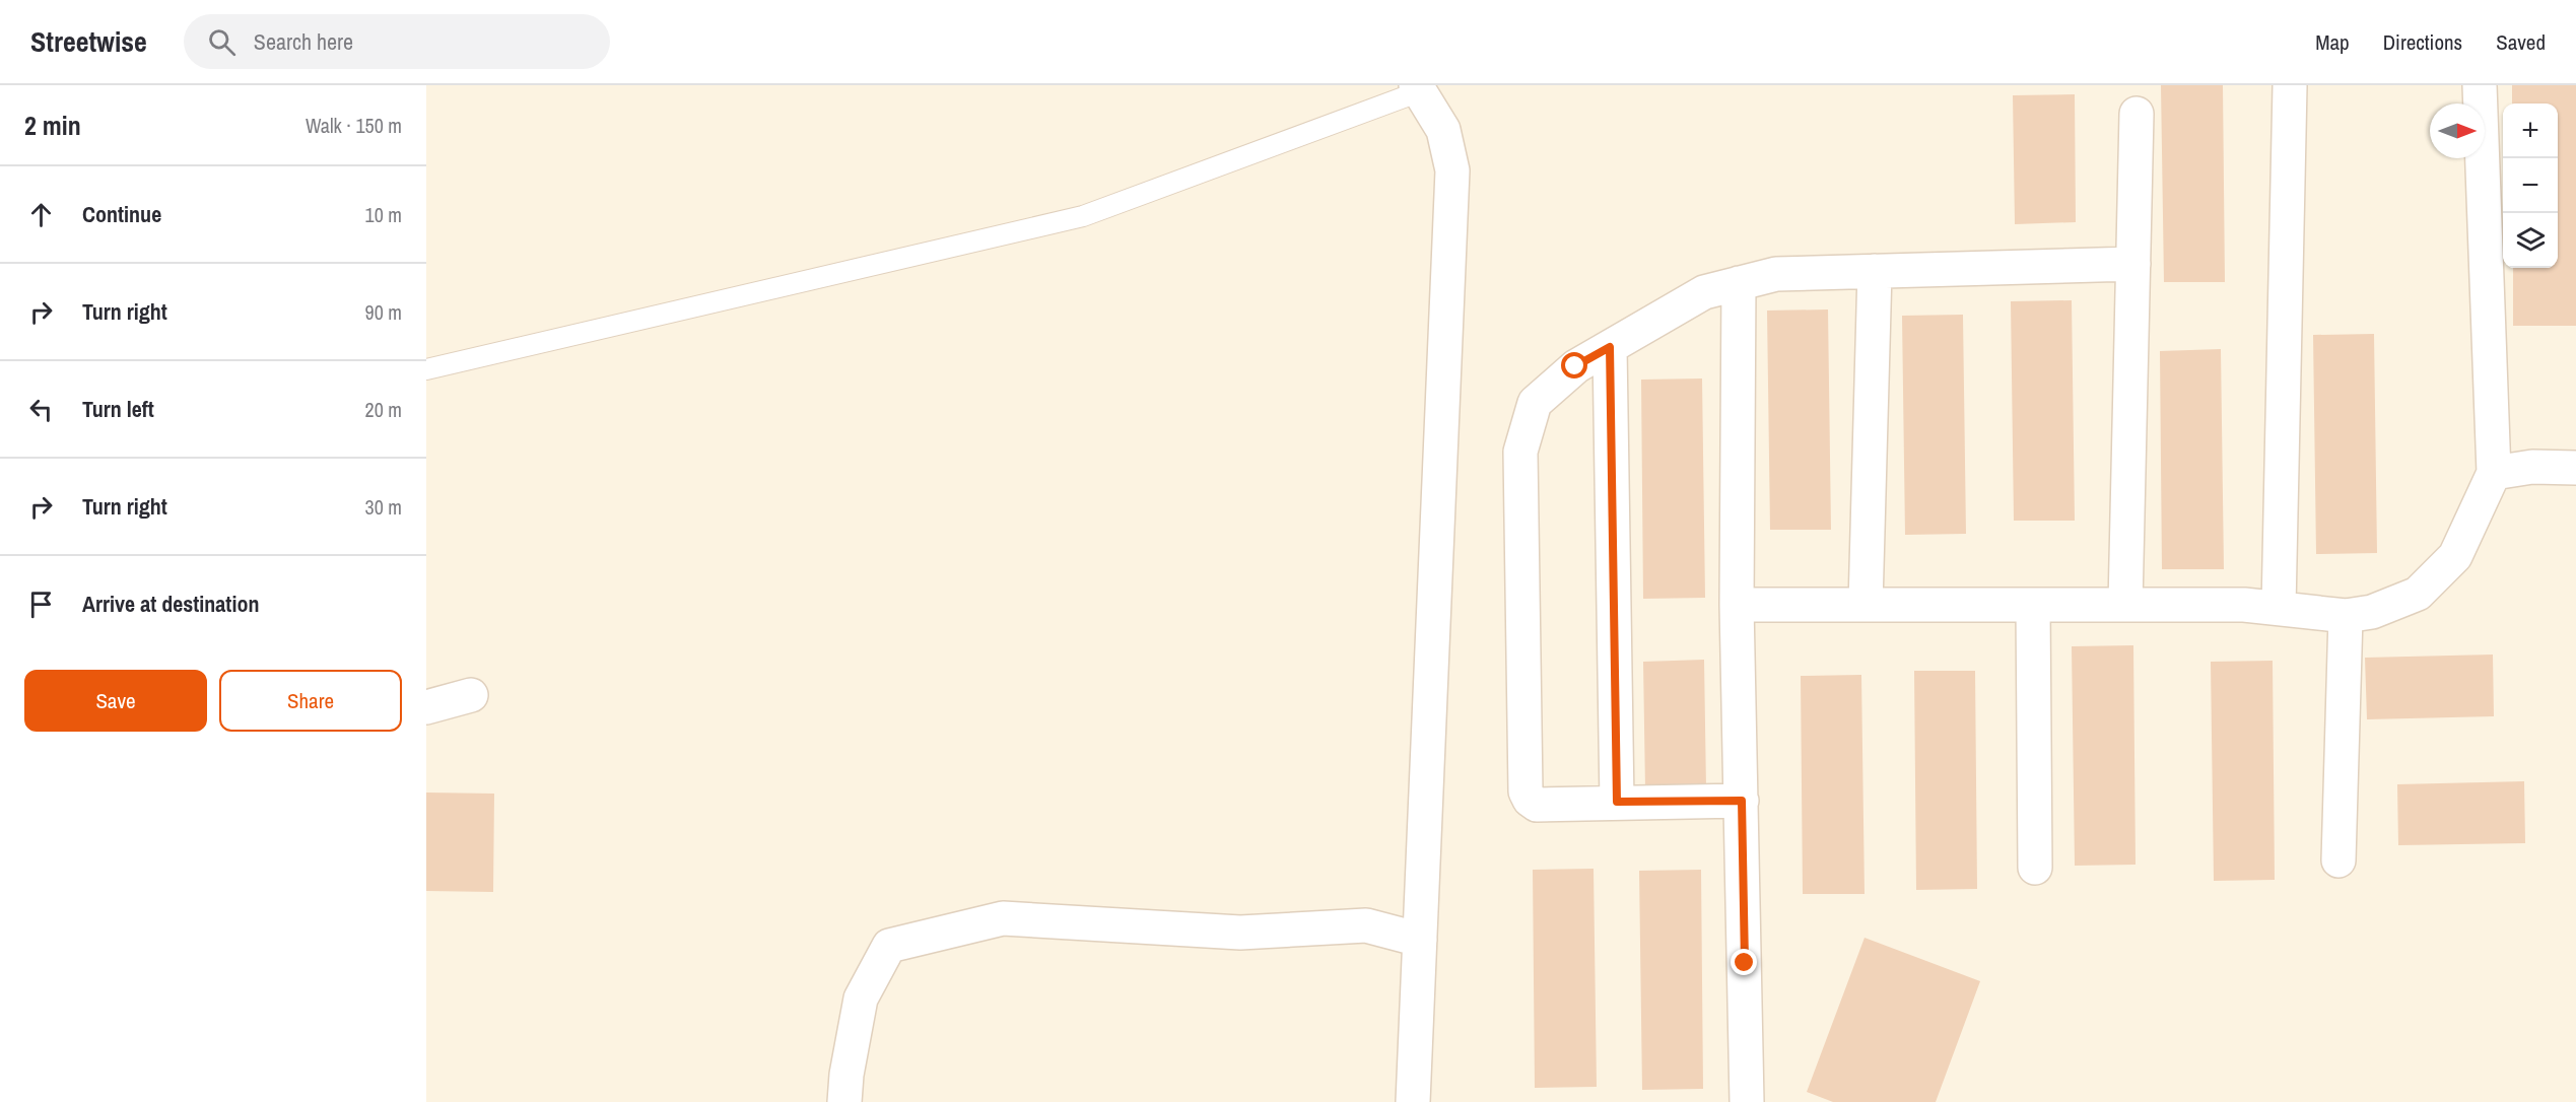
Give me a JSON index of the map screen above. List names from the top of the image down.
{
  "north": "right",
  "page": {
    "header": "Streetwise",
    "search": "Search here",
    "nav": ["Map", "Directions", "Saved"],
    "heading": ["2 min", "Walk · 150 m"],
    "map_buttons": ["+", "−"],
    "list": [
      ["Continue", "10 m"],
      ["Turn right", "90 m"],
      ["Turn left", "20 m"],
      ["Turn right", "30 m"],
      "Arrive at destination"
    ],
    "buttons": ["Save", "Share"]
  }
}
